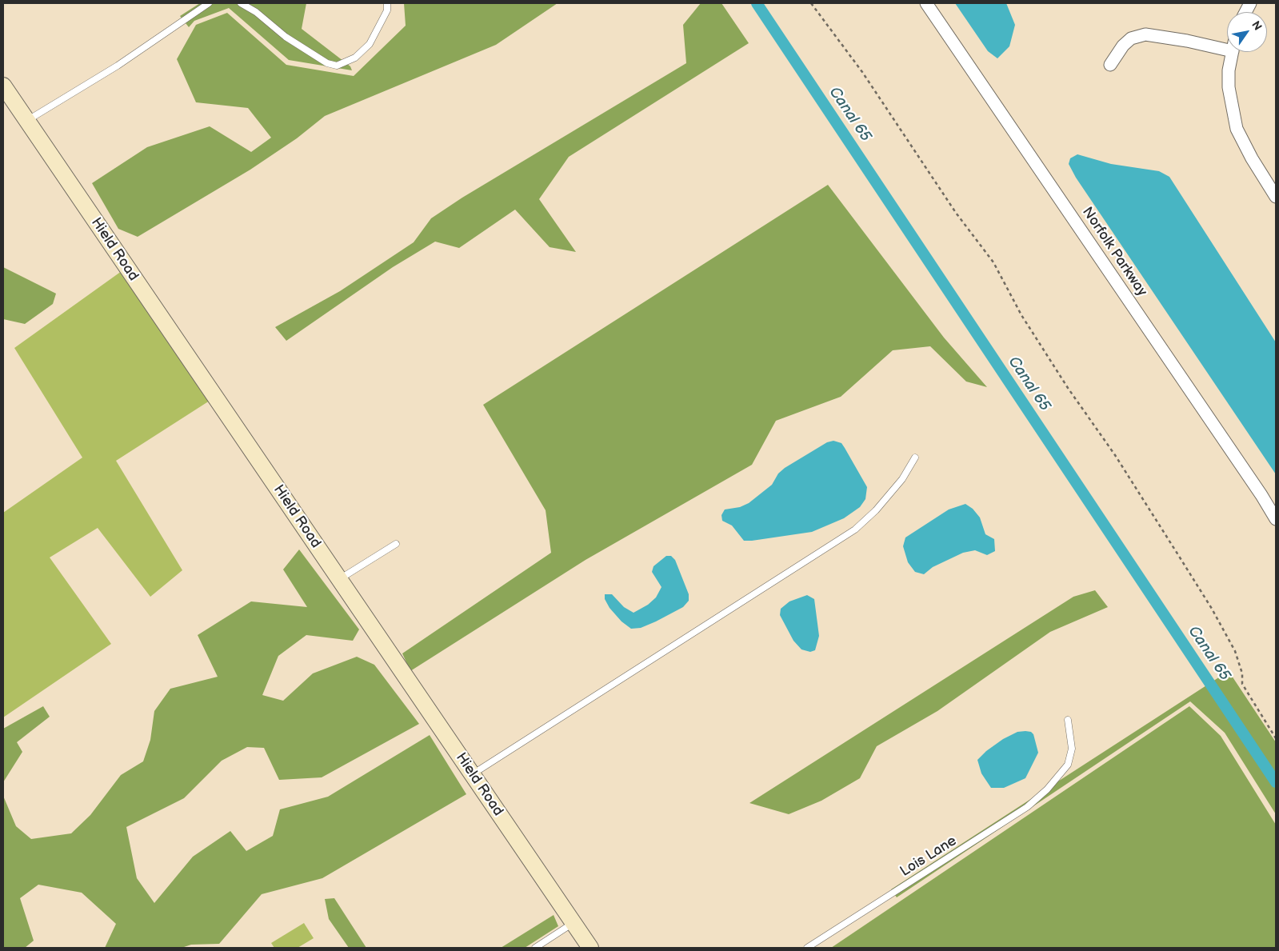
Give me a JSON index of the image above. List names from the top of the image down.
{
  "streets": {
    "street": ["Hield Road", "Norfolk Parkway"],
    "lane": ["Lois Lane"]
  },
  "water": ["Canal 65"],
  "north": "top right"
}
